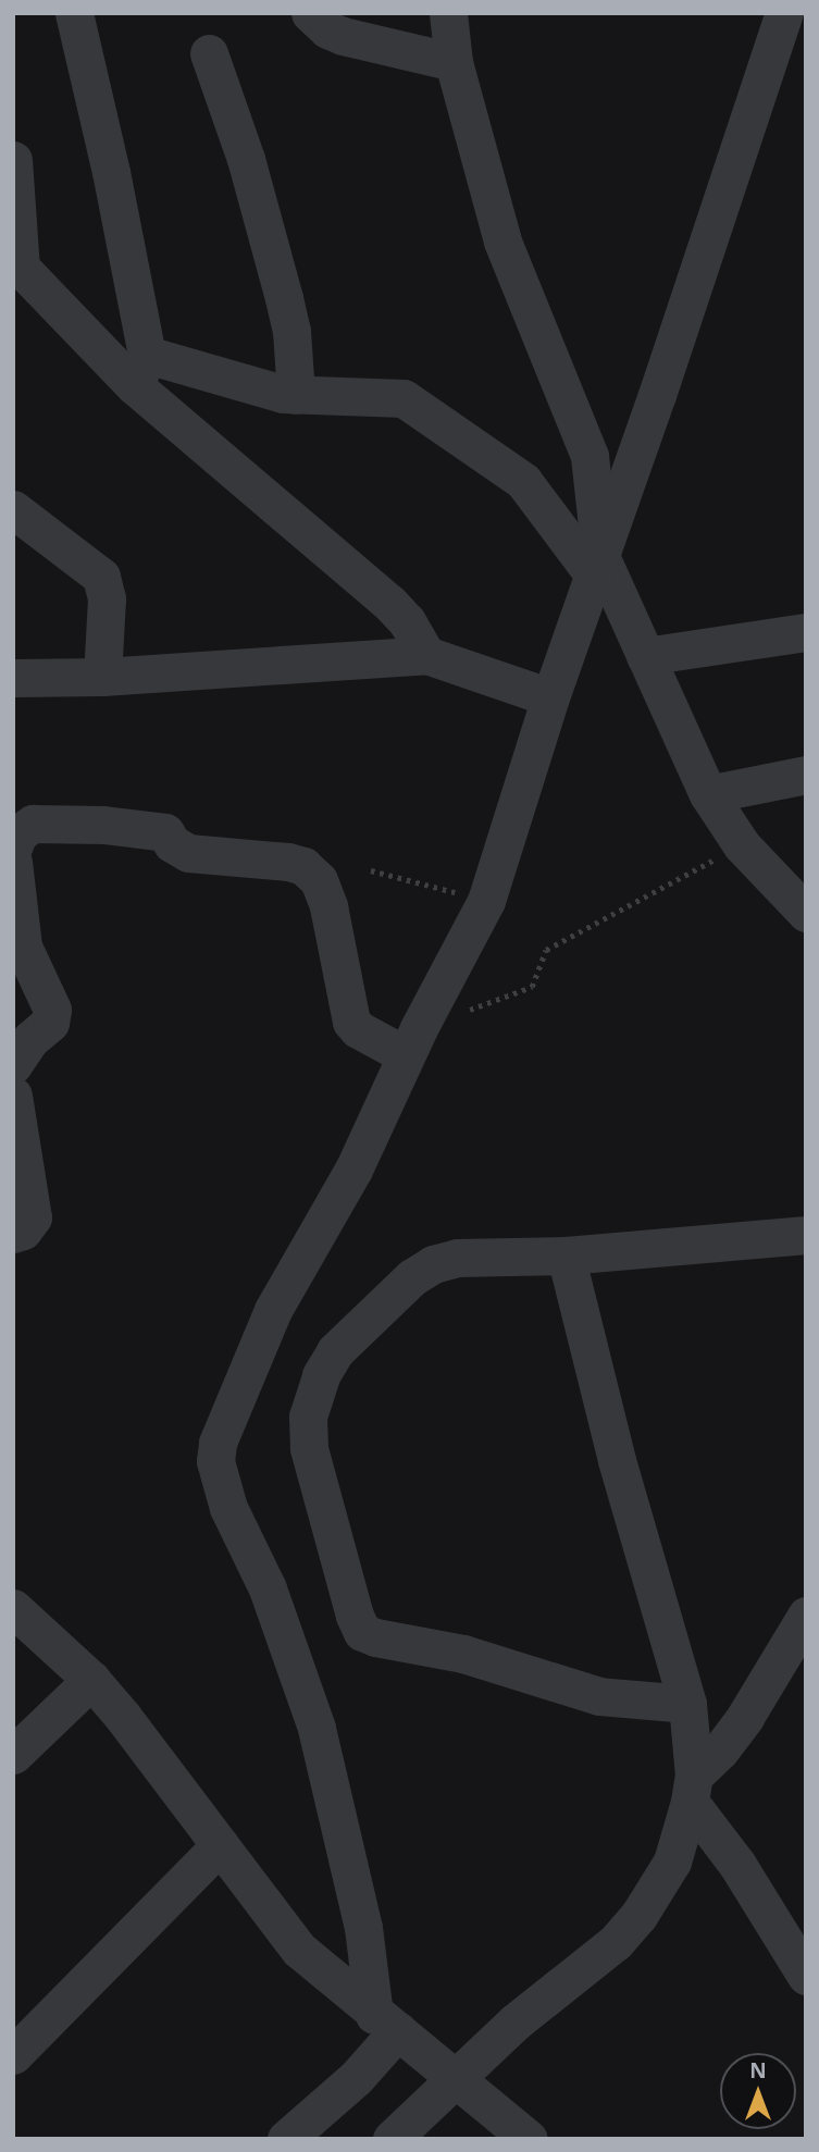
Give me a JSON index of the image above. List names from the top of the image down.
{
  "north": "top"
}
